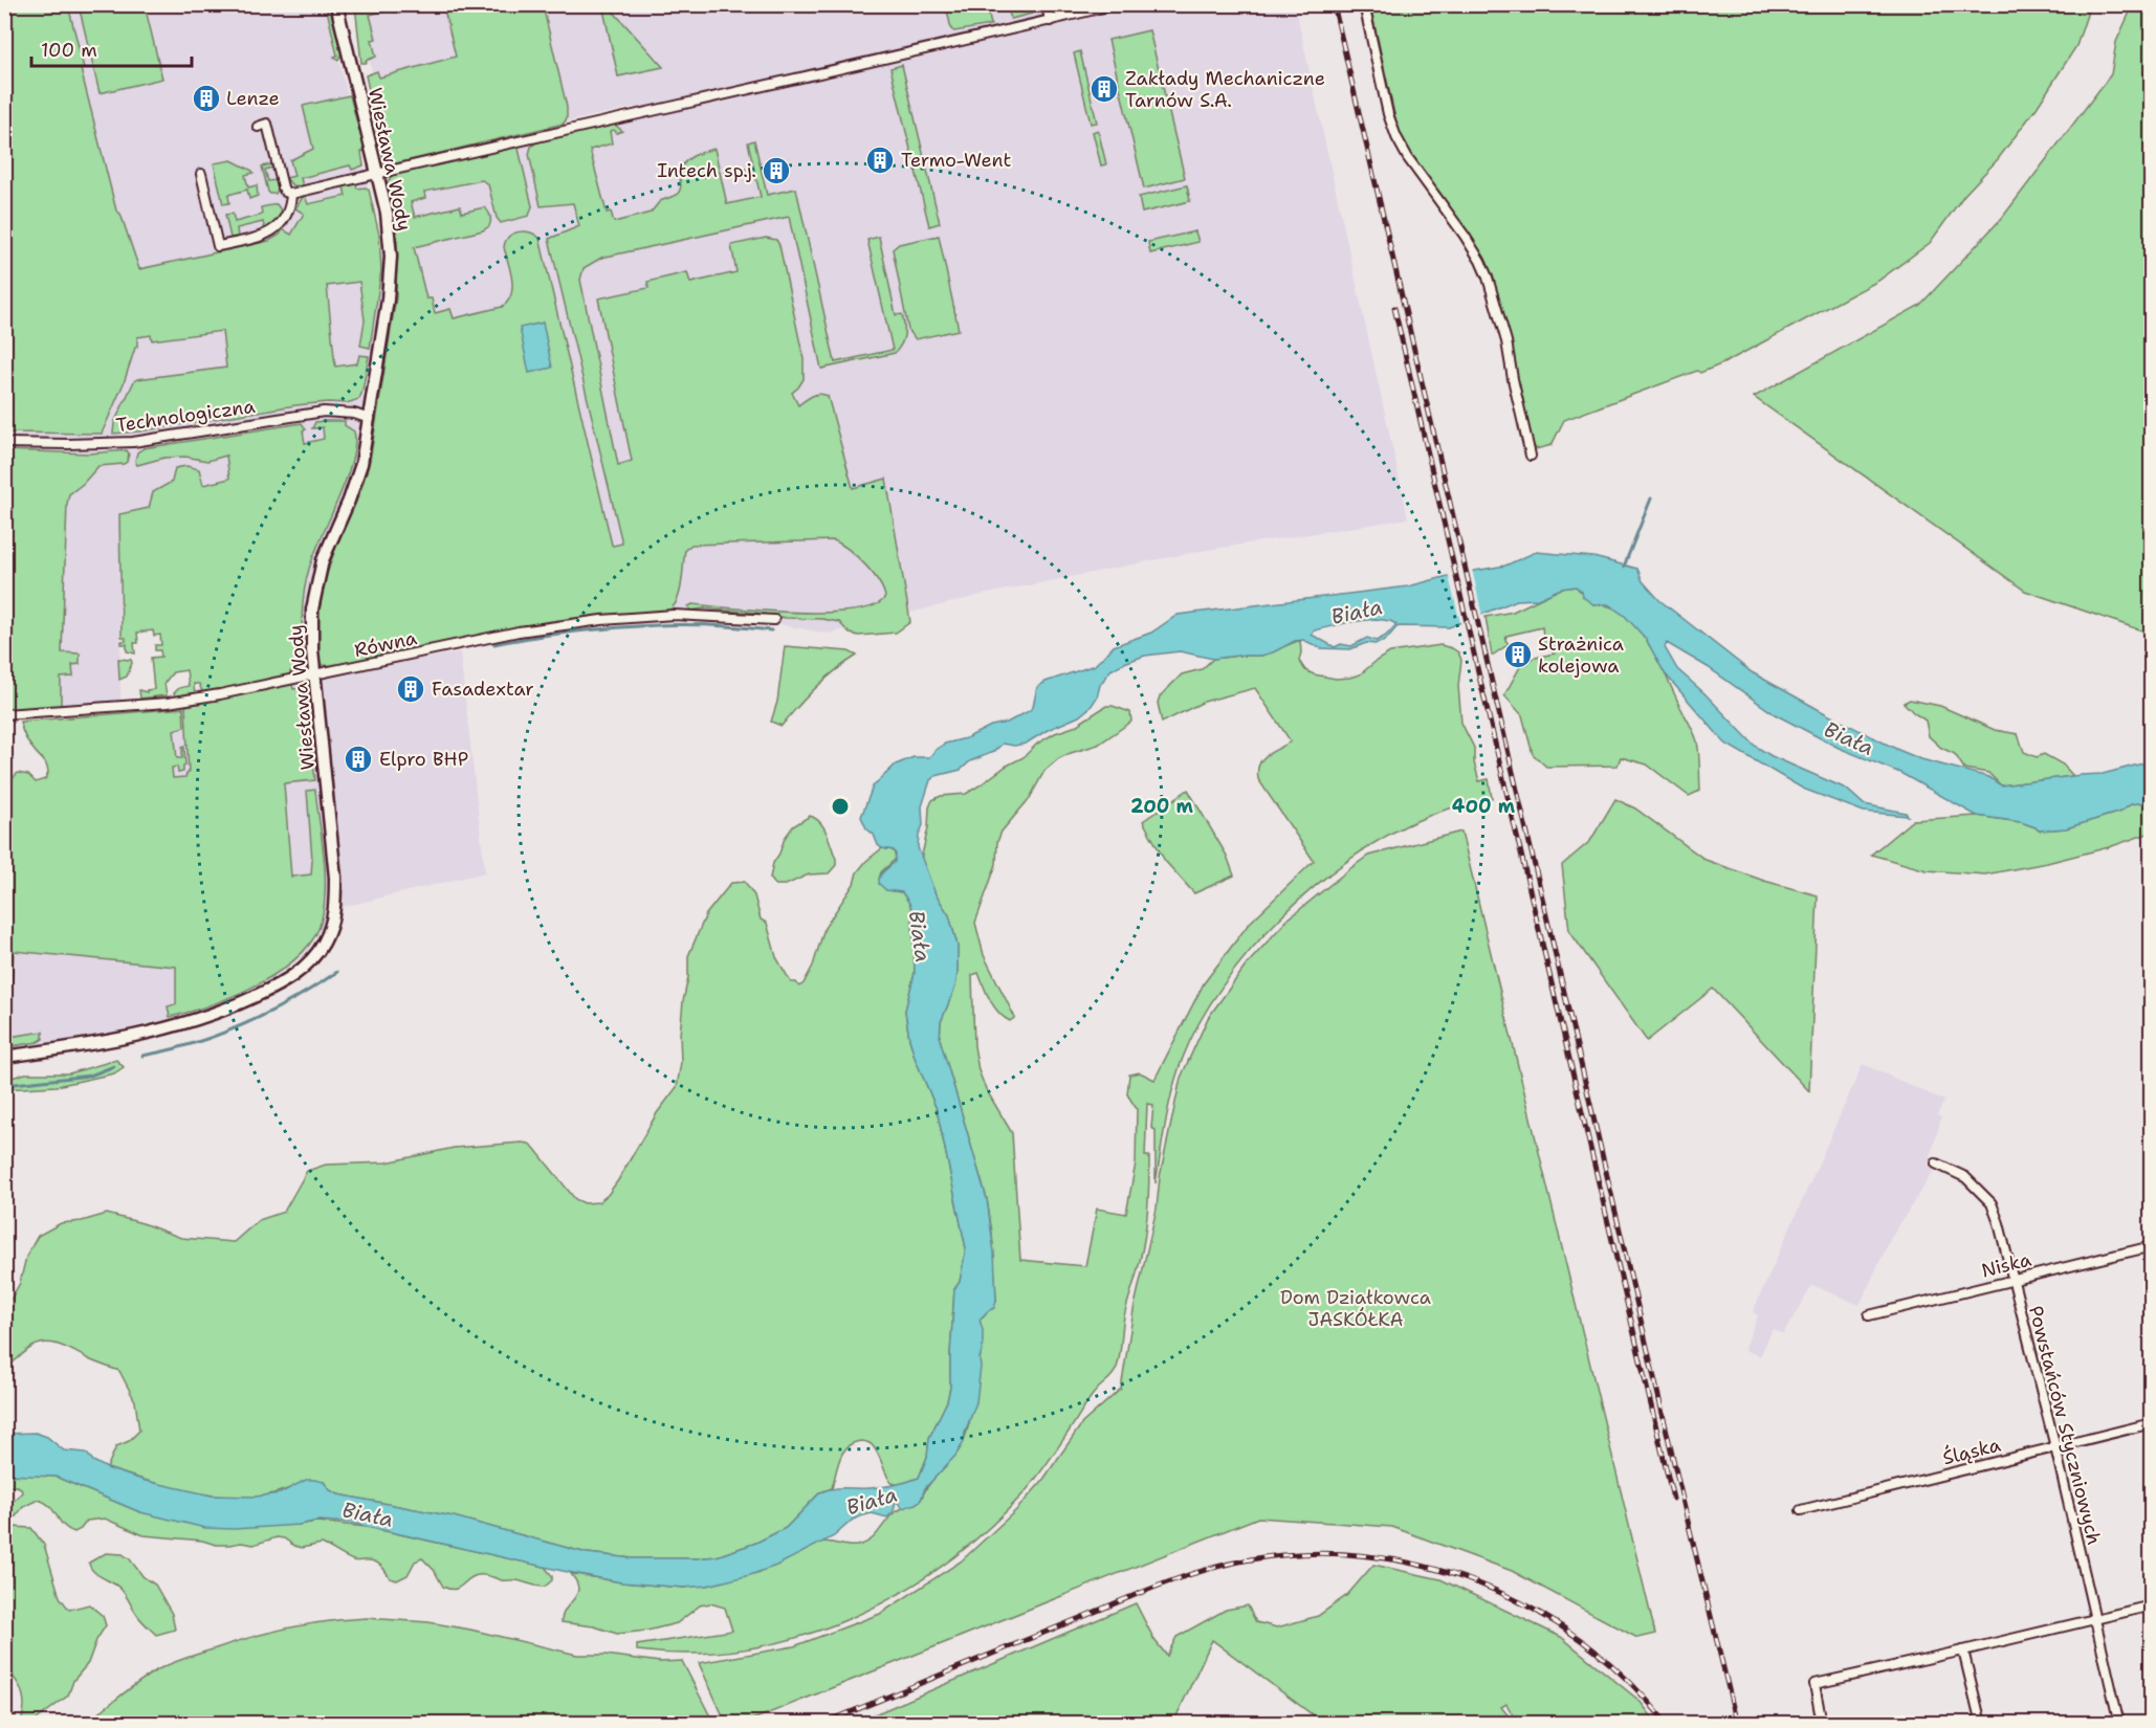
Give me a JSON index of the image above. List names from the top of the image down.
{
  "streets": {
    "street": [
      "Wiesława Wody",
      "Technologiczna",
      "Równa",
      "Niska",
      "Powstańców Styczniowych",
      "Śląska"
    ]
  },
  "crossings": [
    ["Wiesława Wody", "Technologiczna"],
    ["Wiesława Wody", "Równa"],
    ["Niska", "Powstańców Styczniowych"],
    ["Powstańców Styczniowych", "Śląska"]
  ],
  "water": ["Biała"],
  "parks": ["Dom Działkowca JASKÓŁKA"],
  "places": {
    "building": [
      "Zakłady Mechaniczne Tarnów S.A.",
      "Lenze",
      "Termo-Went",
      "Intech sp.j.",
      "Strażnica kolejowa",
      "Fasadextar",
      "Elpro BHP"
    ]
  },
  "scale_bar": "100 m",
  "rings": ["200 m", "400 m"]
}
